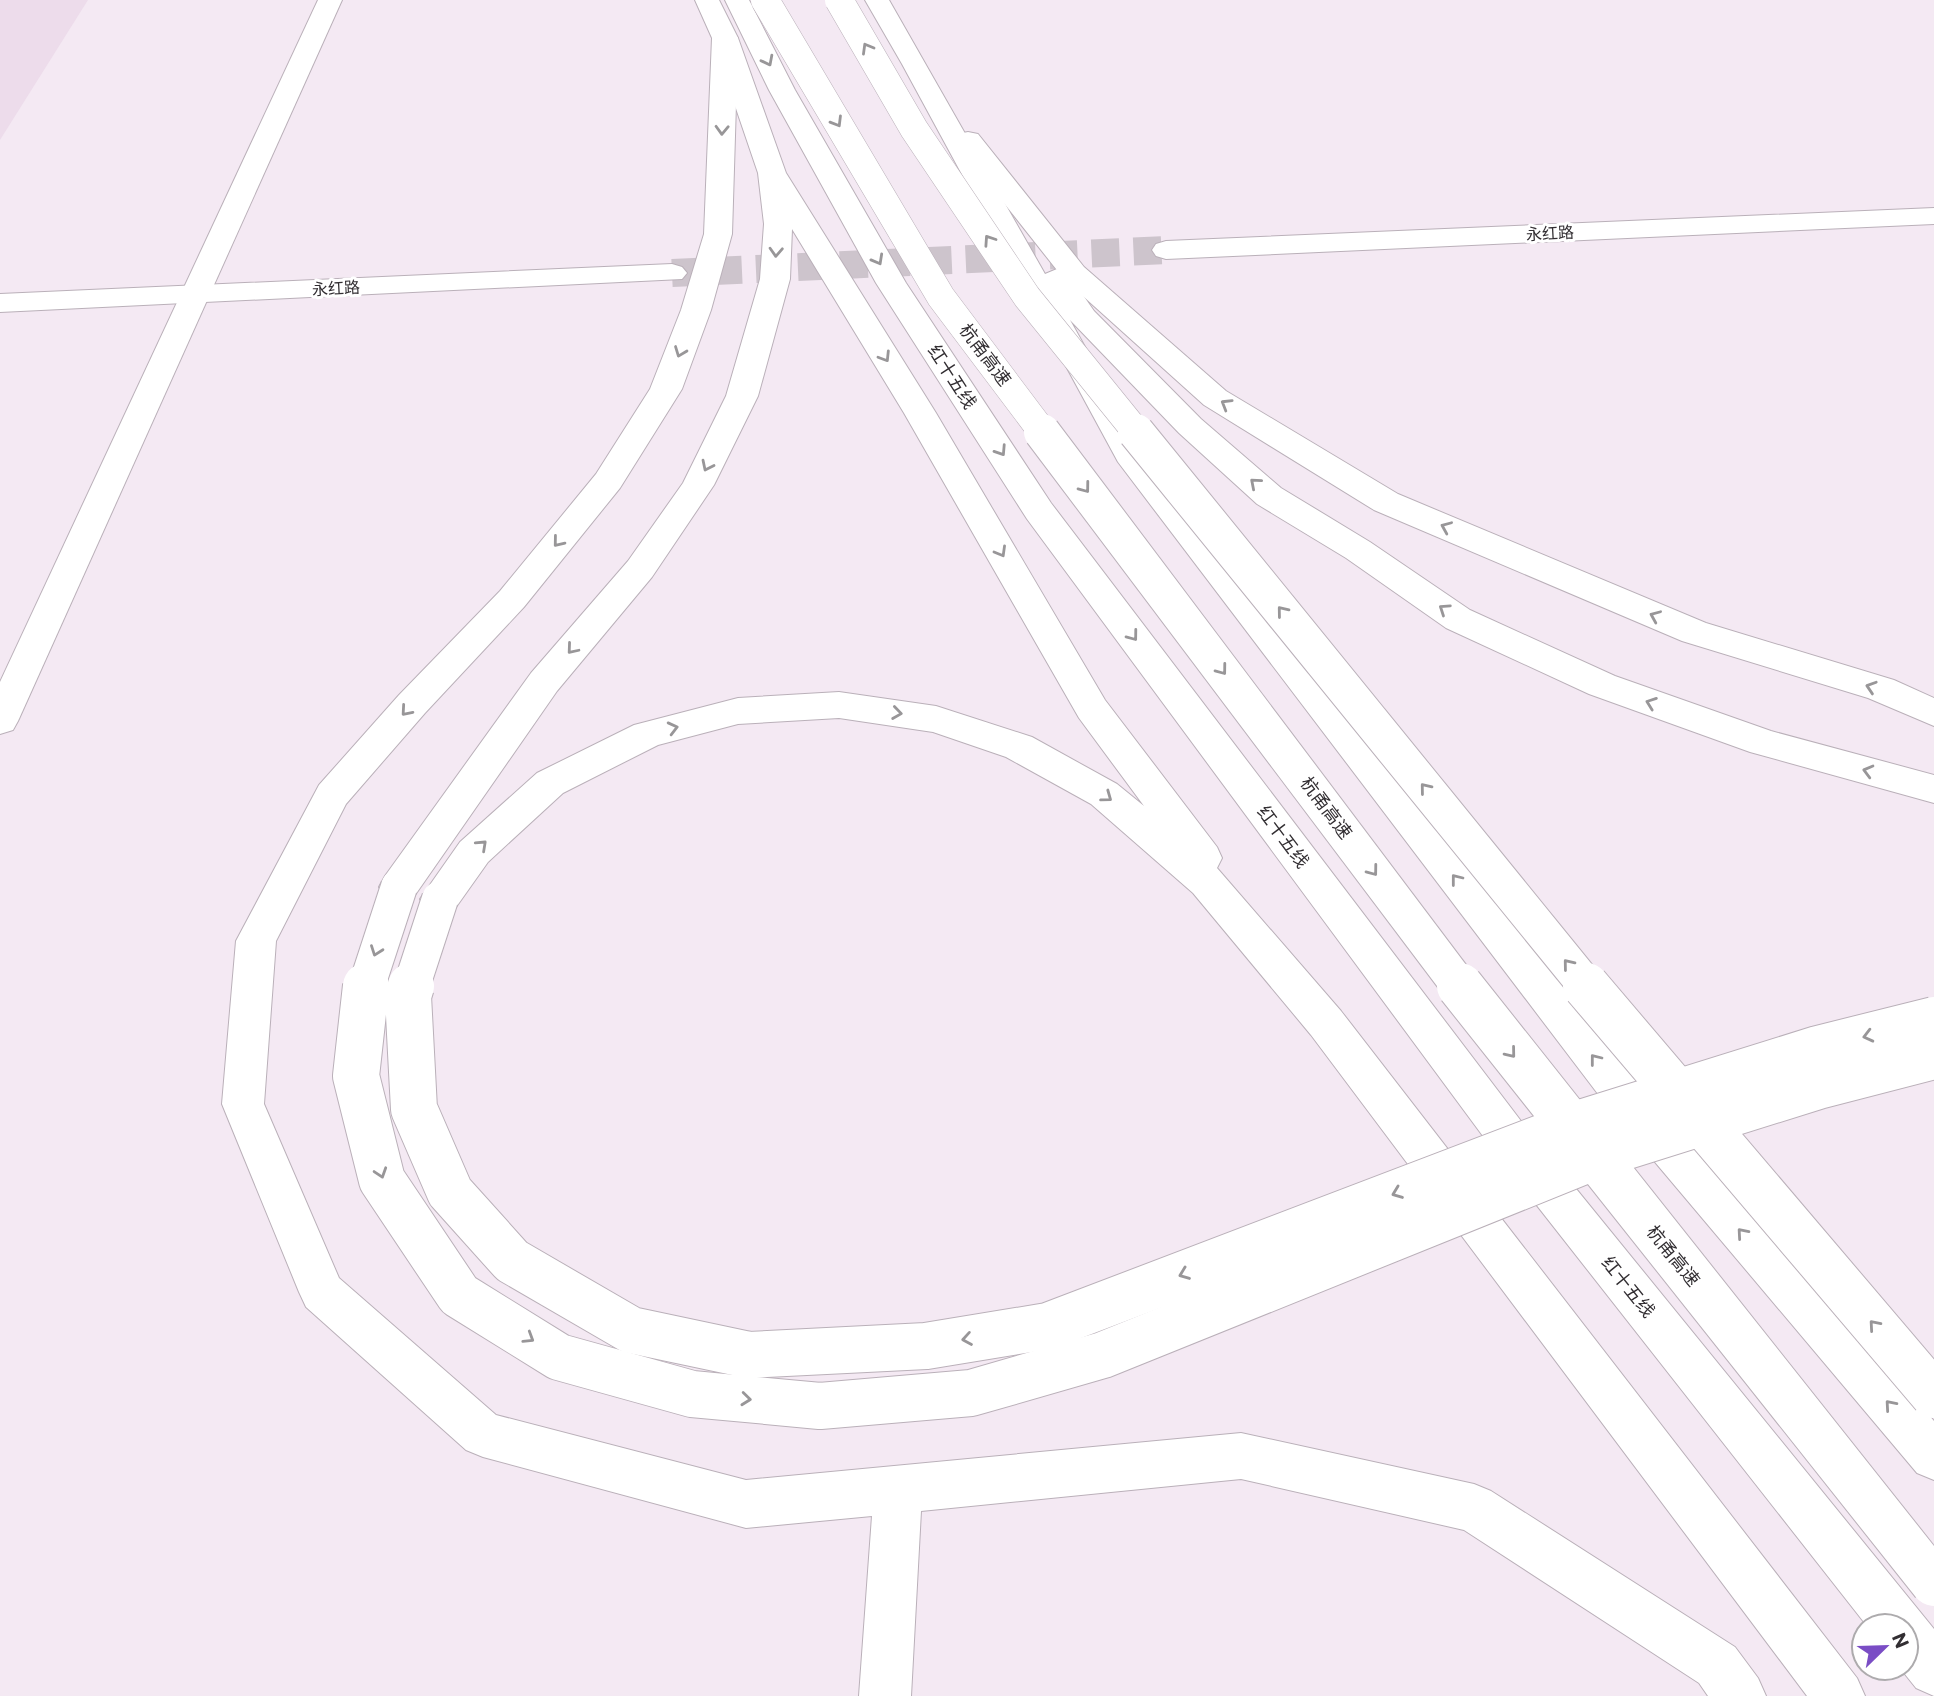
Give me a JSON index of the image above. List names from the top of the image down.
{
  "streets": {
    "main road": ["永红路", "杭甬高速", "红十五线"]
  },
  "north": "top right"
}
